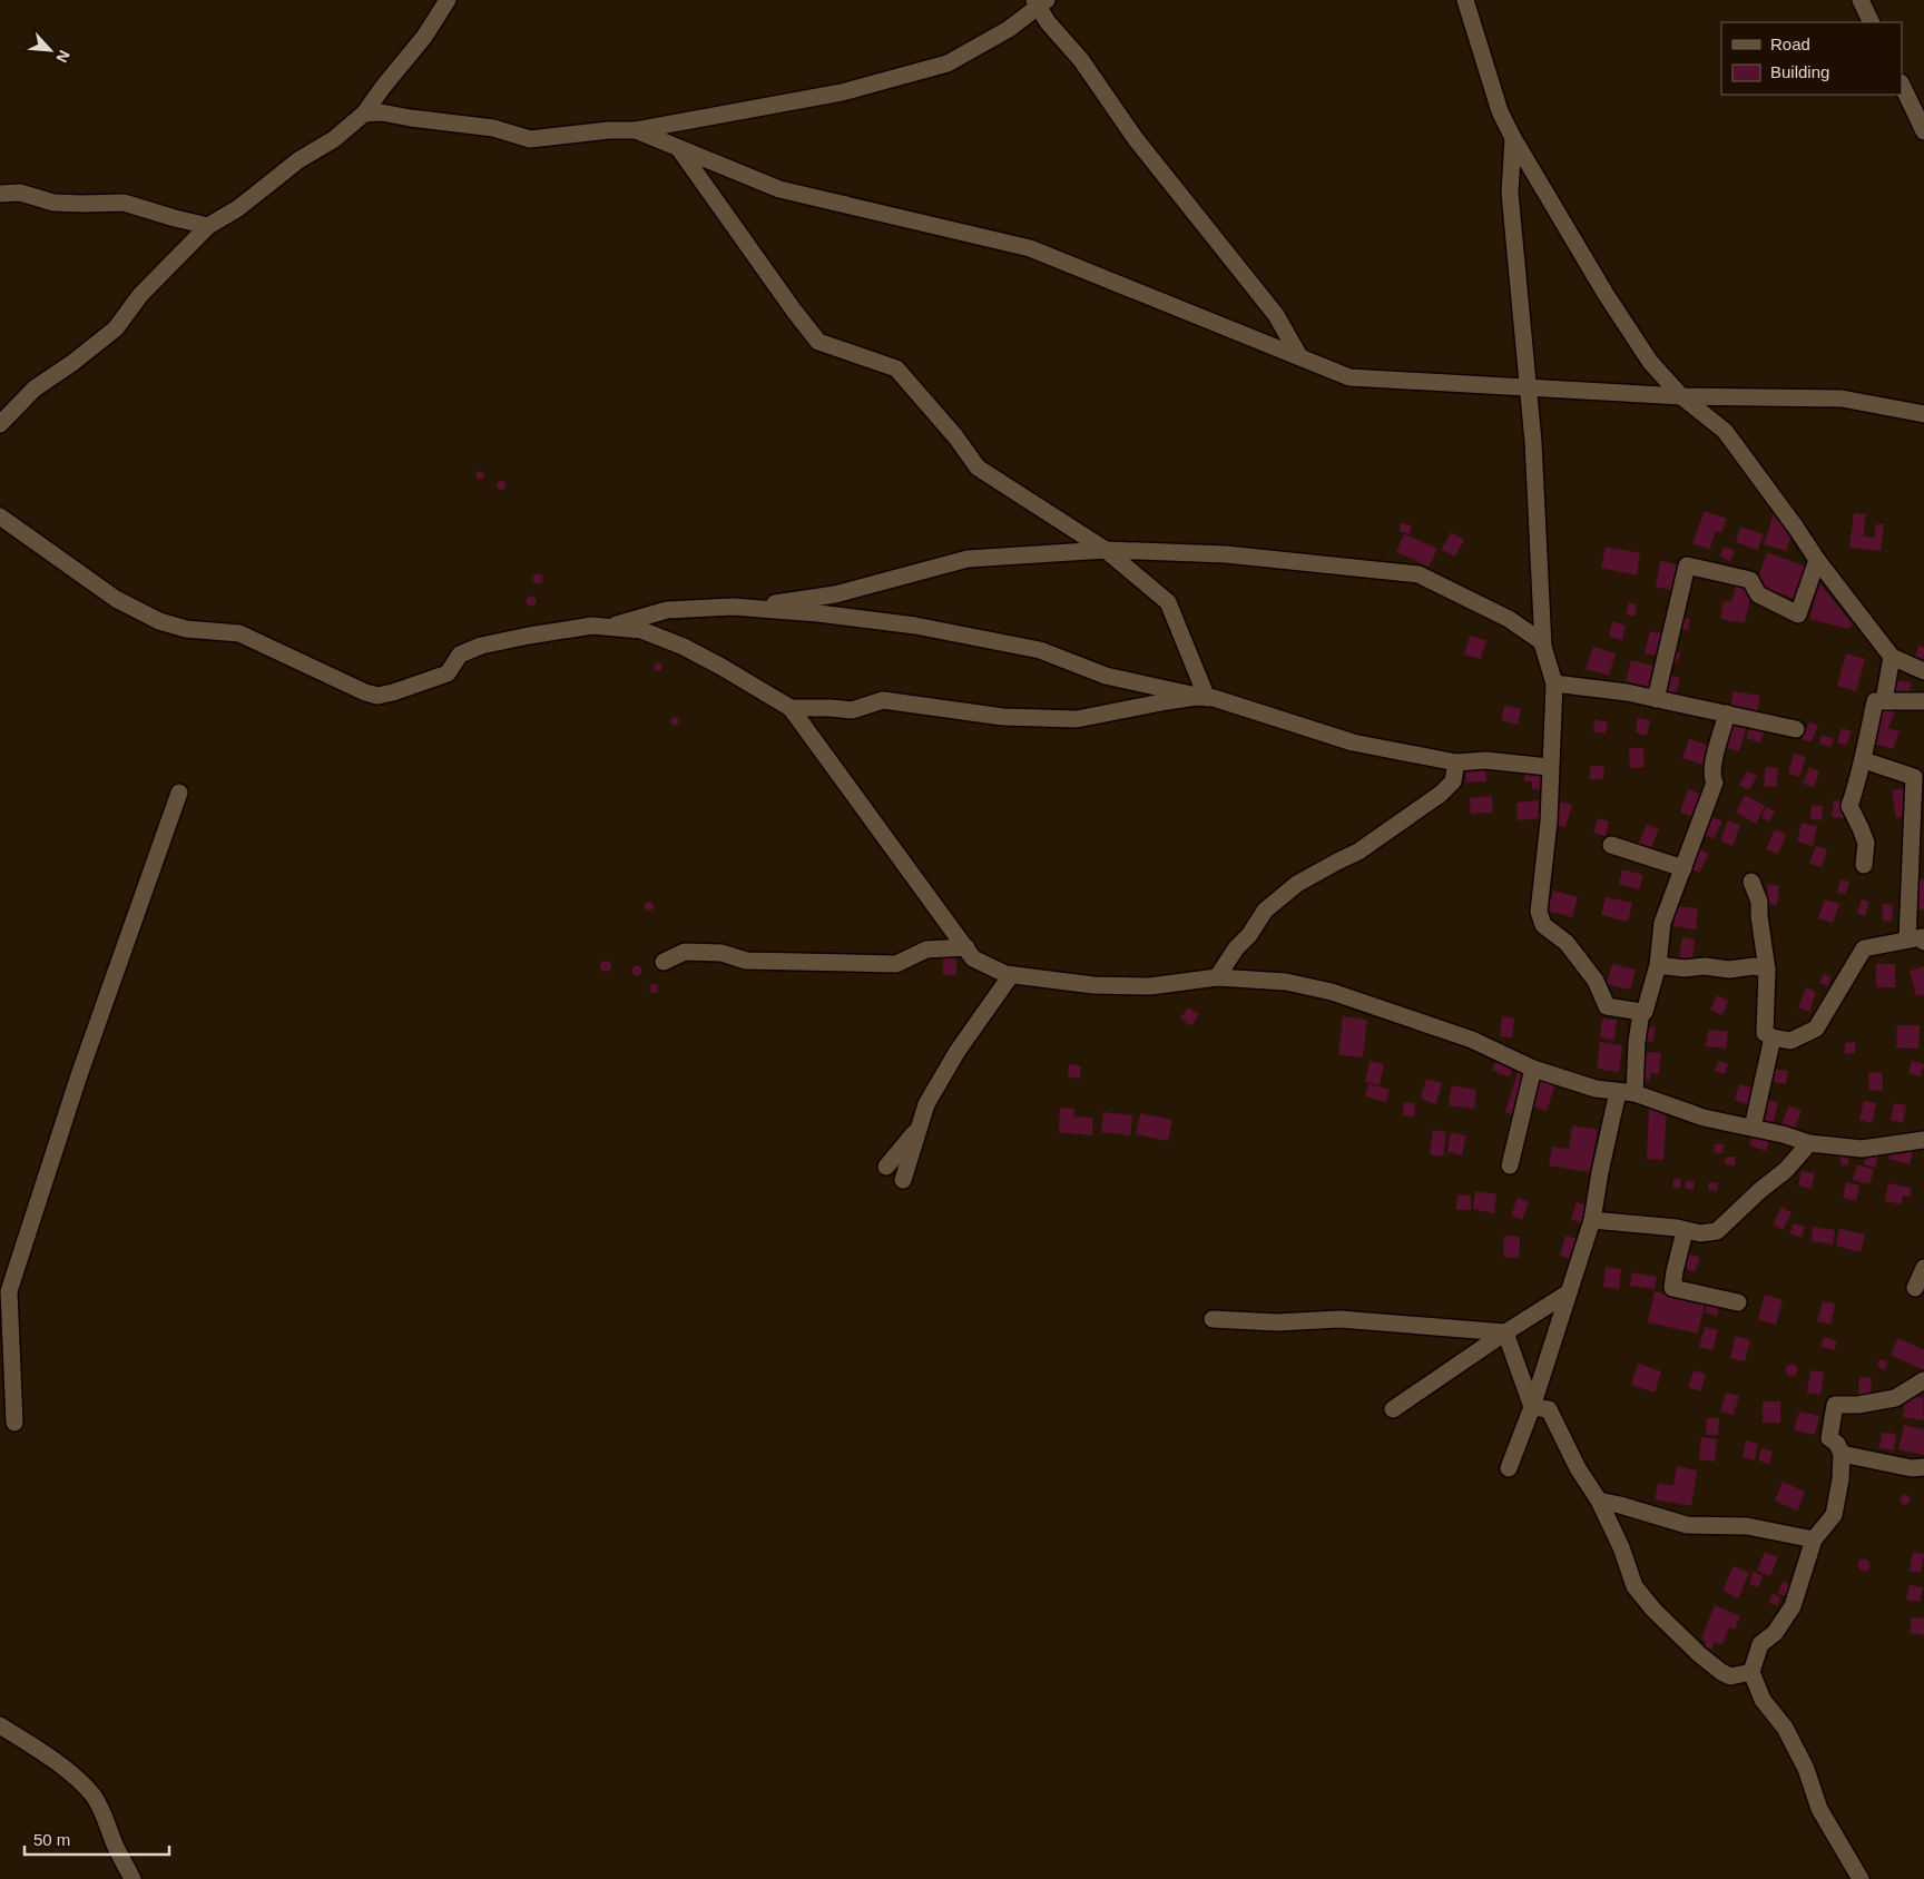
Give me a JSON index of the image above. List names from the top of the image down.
{
  "legend": ["Road", "Building"],
  "scale_bar": "50 m",
  "north": "bottom right"
}
